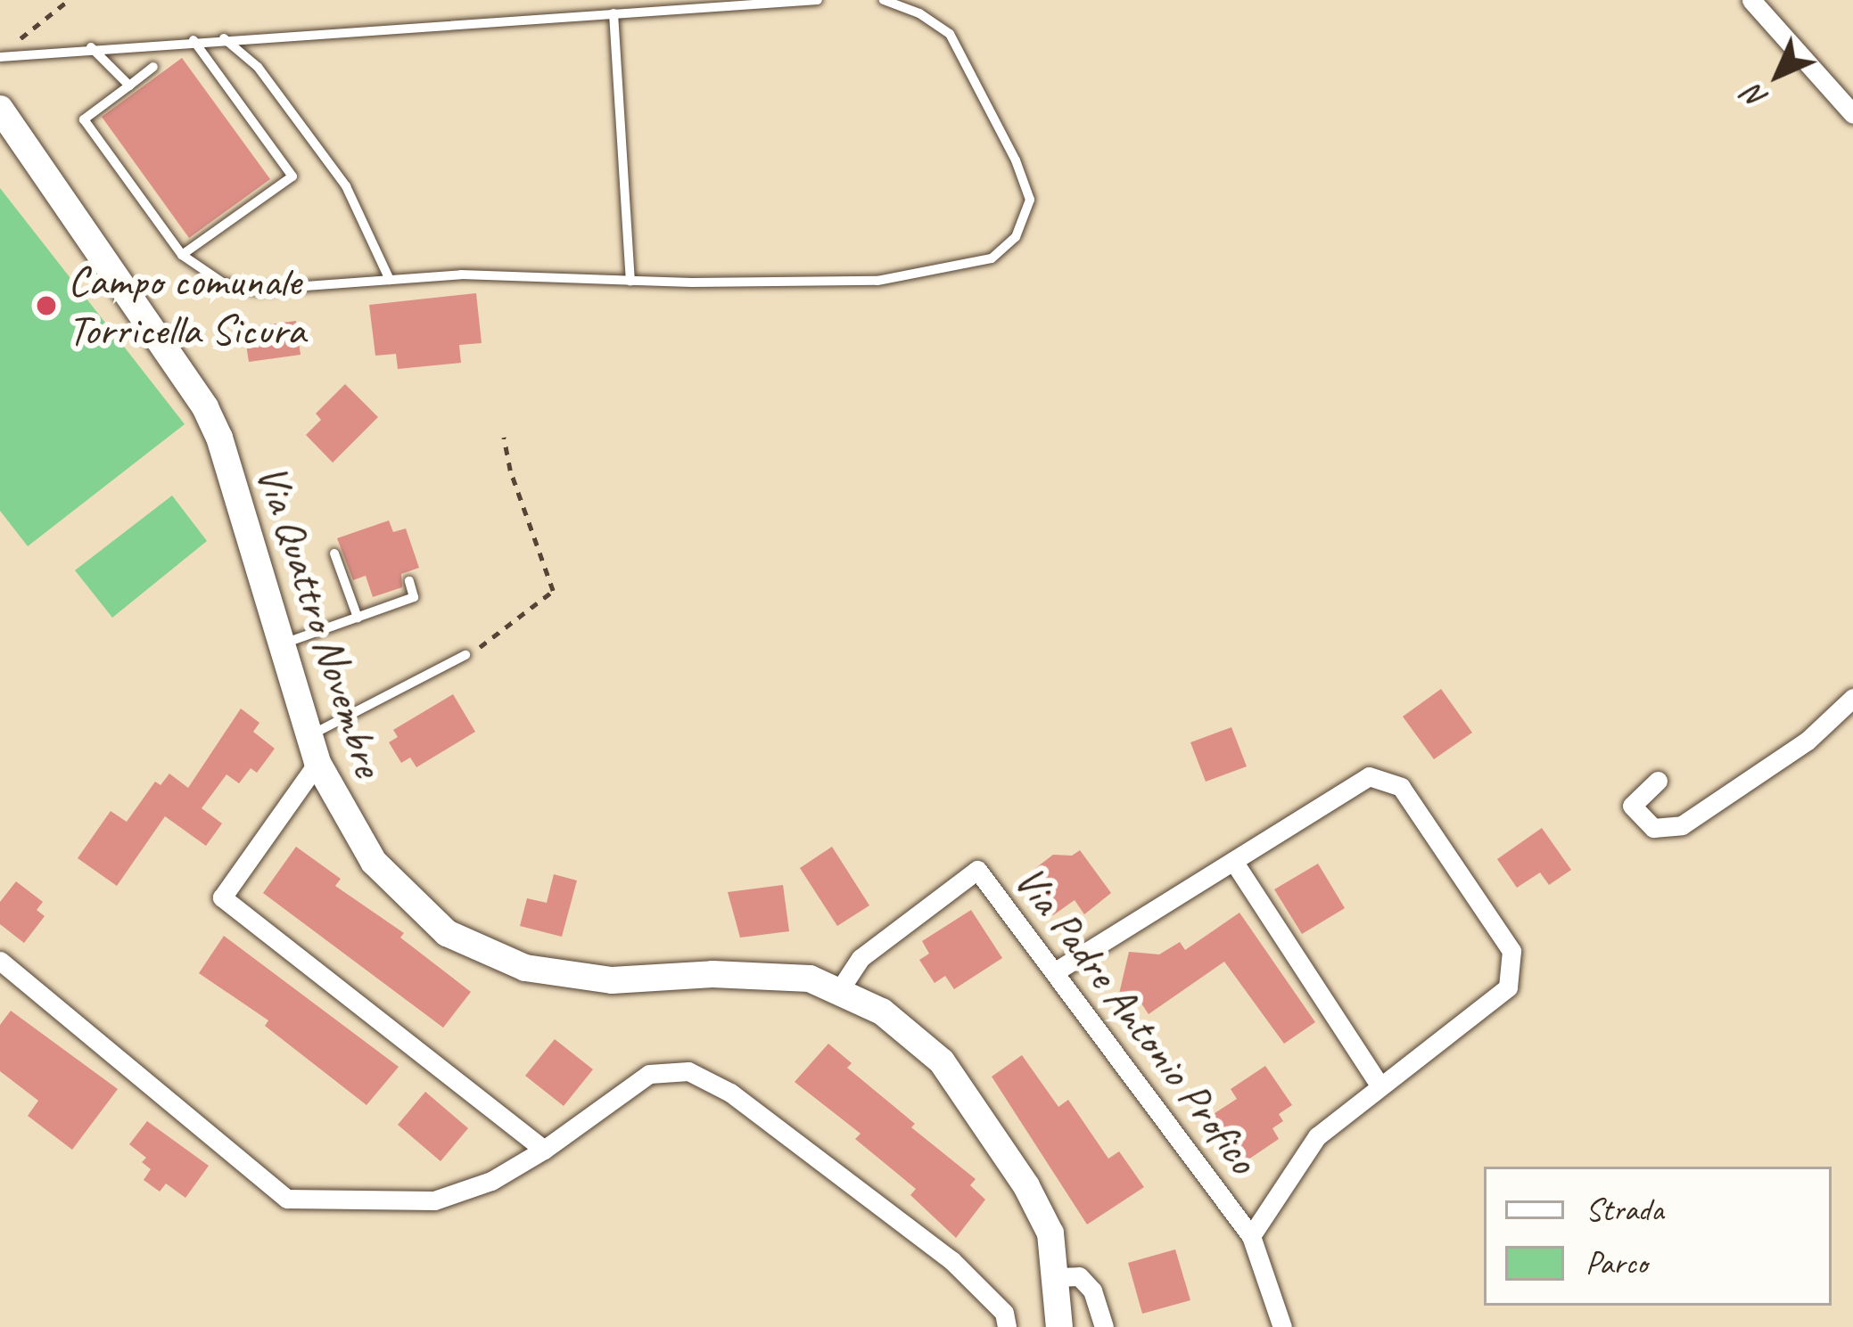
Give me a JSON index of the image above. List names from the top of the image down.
{
  "streets": {
    "main road": ["Via Quattro Novembre"],
    "street": ["Via Padre Antonio Profico"]
  },
  "crossings": [
    ["Via Quattro Novembre", "Via Padre Antonio Profico"]
  ],
  "places": ["Campo comunale Torricella Sicura"],
  "legend": ["Strada", "Parco"],
  "north": "bottom left"
}
